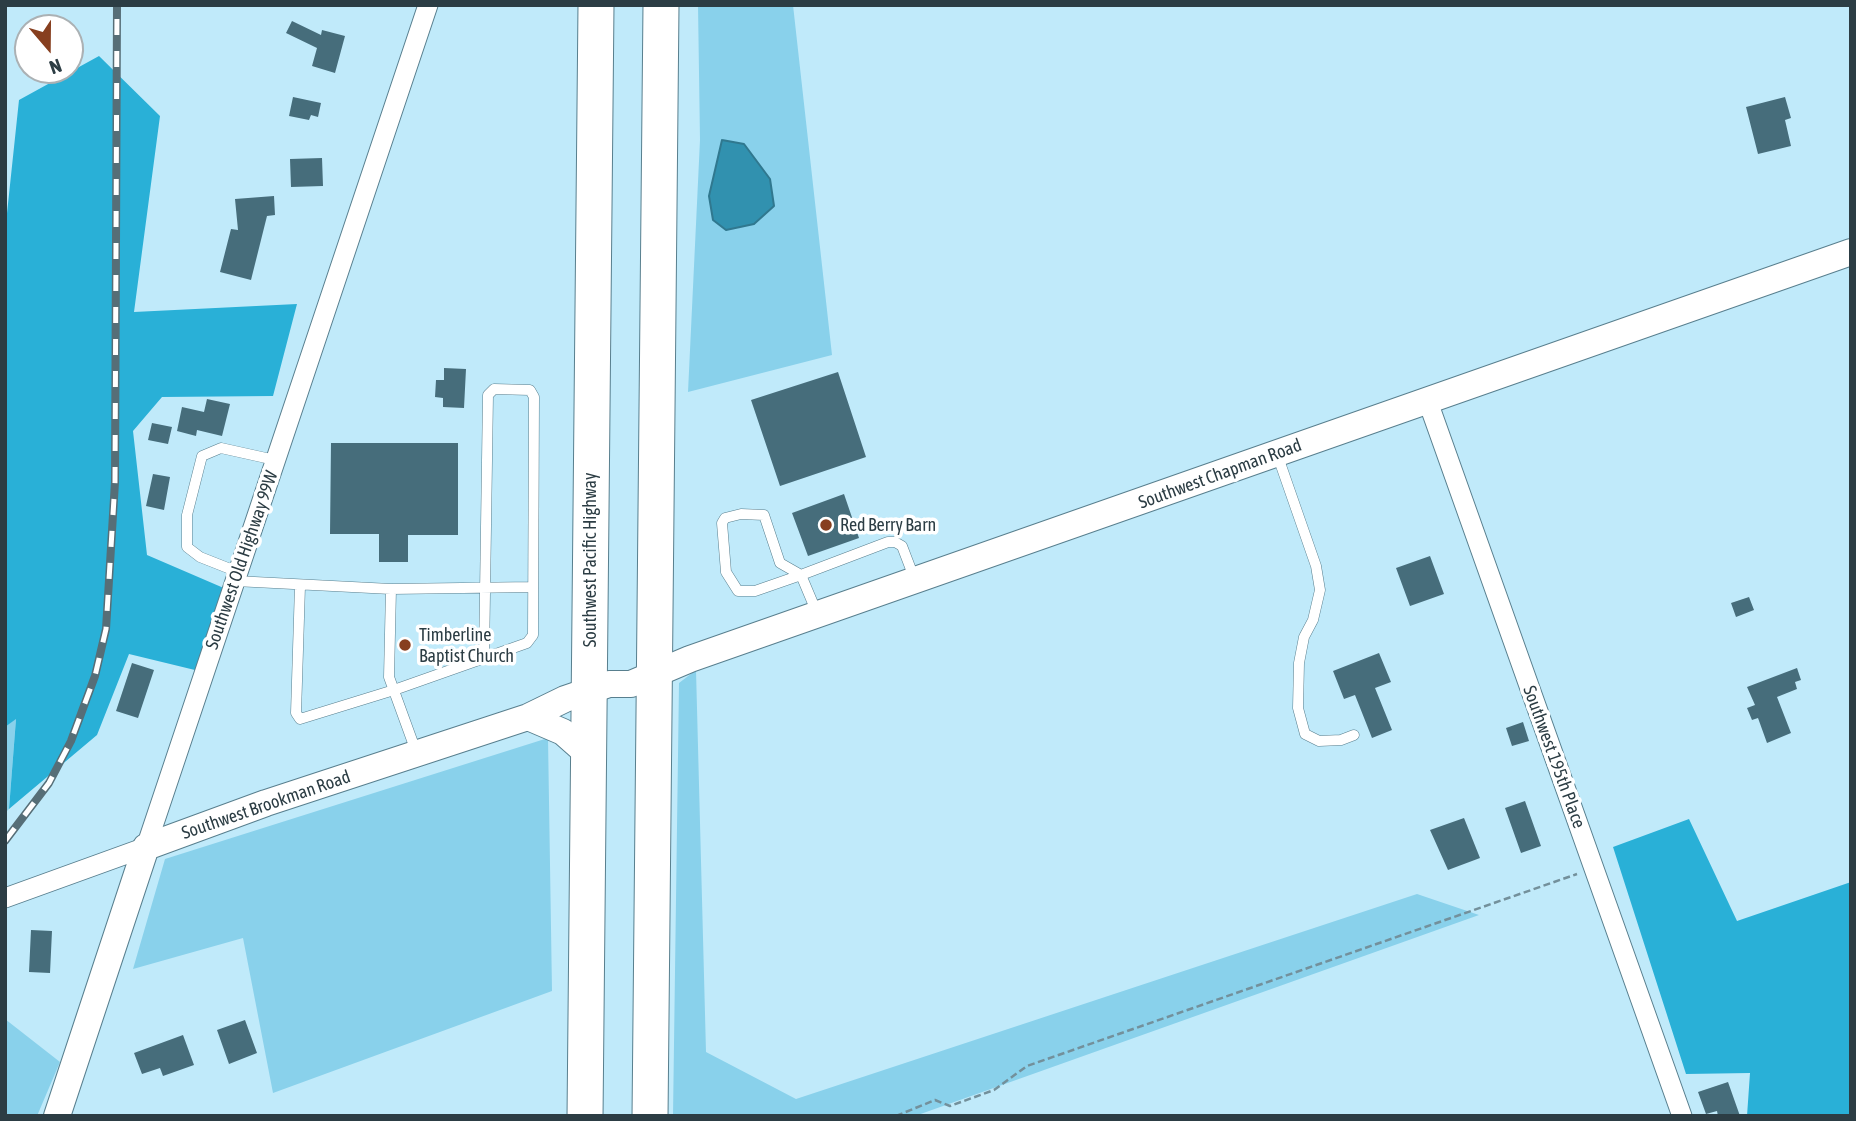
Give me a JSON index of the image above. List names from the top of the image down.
{
  "streets": {
    "highway": ["Southwest Pacific Highway"],
    "street": [
      "Southwest Chapman Road",
      "Southwest Old Highway 99W",
      "Southwest 195th Place",
      "Southwest Brookman Road"
    ]
  },
  "crossings": [
    ["Southwest Chapman Road", "Southwest Pacific Highway"],
    ["Southwest Chapman Road", "Southwest 195th Place"],
    ["Southwest Chapman Road", "Southwest Brookman Road"],
    ["Southwest Old Highway 99W", "Southwest Brookman Road"],
    ["Southwest Pacific Highway", "Southwest Brookman Road"]
  ],
  "places": ["Red Berry Barn", "Timberline Baptist Church"],
  "north": "bottom"
}
